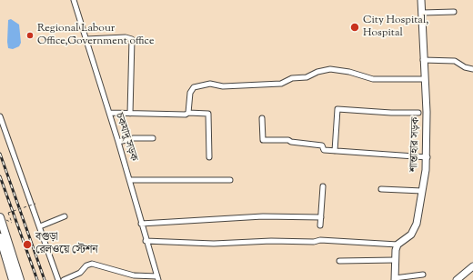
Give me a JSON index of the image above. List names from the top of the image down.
{
  "streets": {
    "main road": ["শান্তাহার সড়ক"],
    "street": ["চকযাদু সড়ক"]
  },
  "places": ["City Hospital, Hospital", "Regional Labour Office,Government office", "বগুড়া রেলওয়ে স্টেশন"]
}
